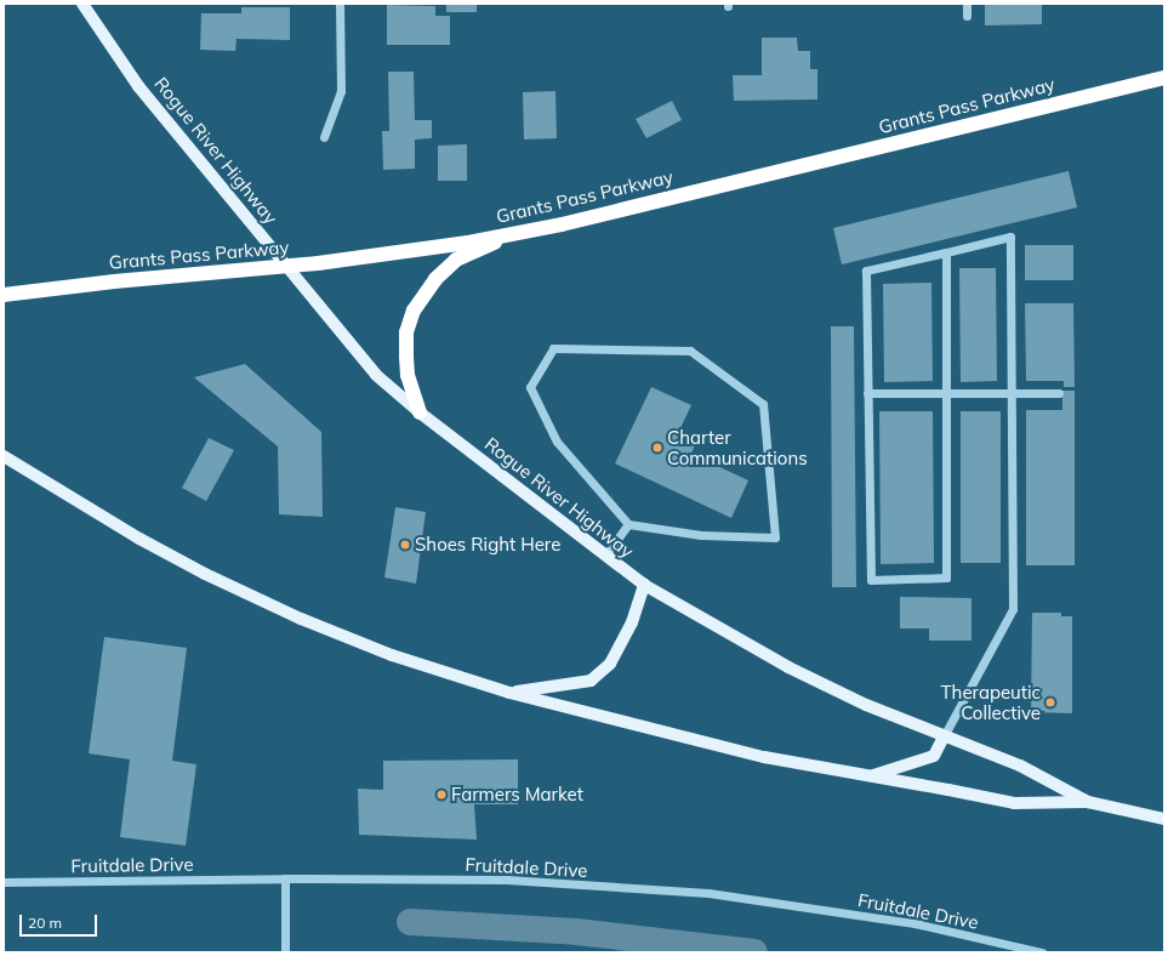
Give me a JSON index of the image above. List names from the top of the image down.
{
  "streets": {
    "highway": ["Grants Pass Parkway"],
    "main road": ["Rogue River Highway"],
    "street": ["Fruitdale Drive"]
  },
  "crossings": [
    ["Grants Pass Parkway", "Rogue River Highway"]
  ],
  "places": [
    "Charter Communications",
    "Shoes Right Here",
    "Therapeutic Collective",
    "Farmers Market"
  ],
  "scale_bar": "20 m"
}
